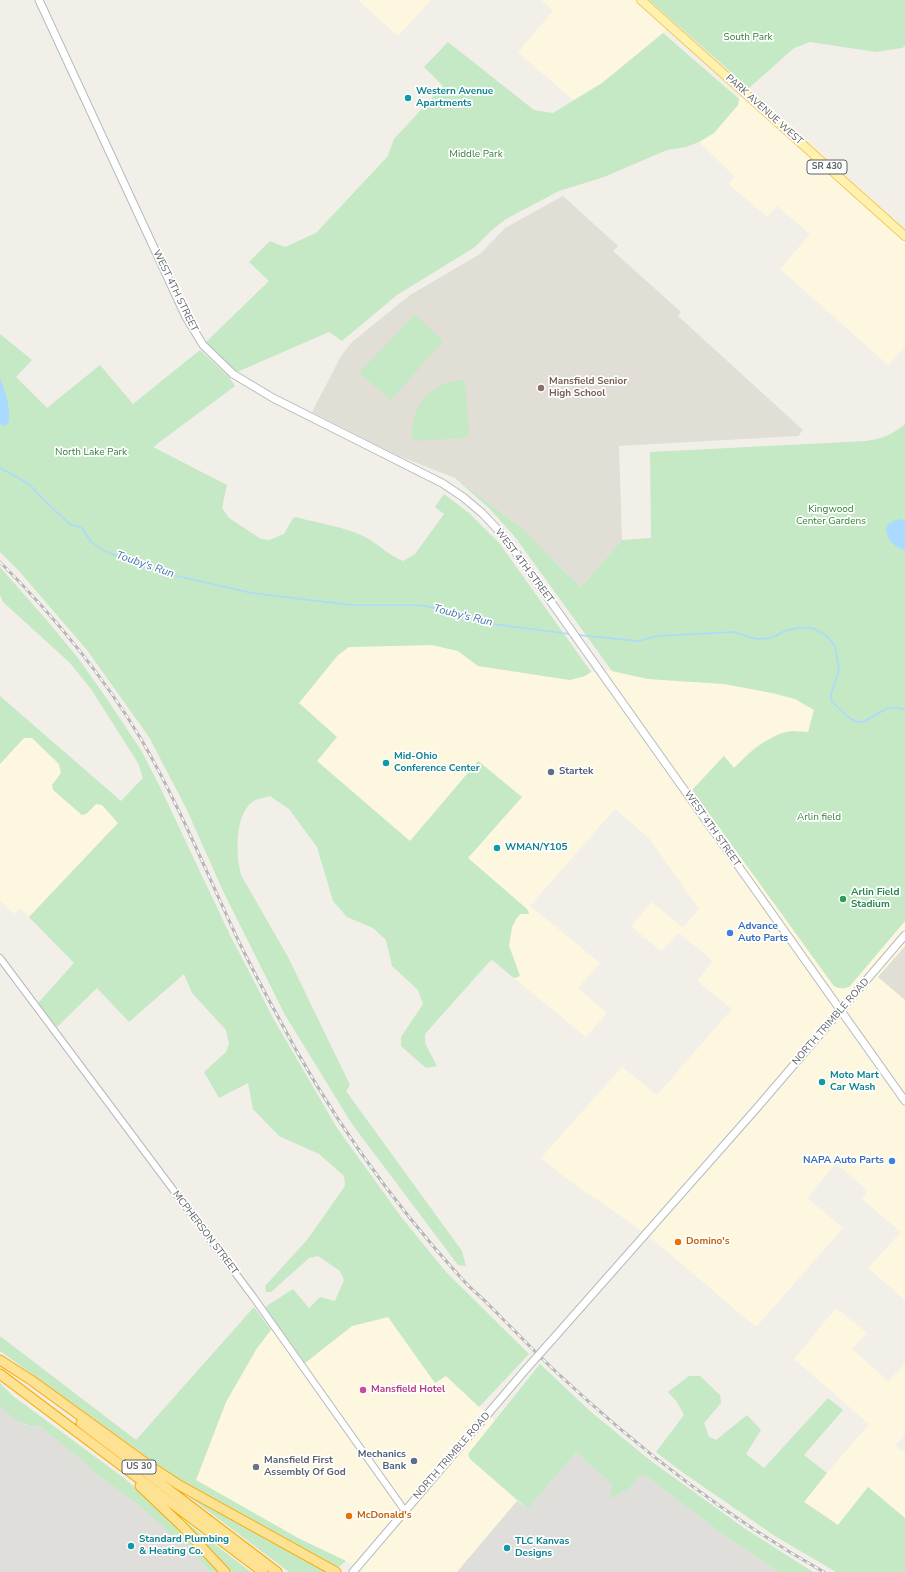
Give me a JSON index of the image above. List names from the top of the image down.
{
  "streets": {
    "highway": ["US 30"],
    "main road": [
      "PARK AVENUE WEST",
      "SR 430",
      "WEST 4TH STREET",
      "NORTH TRIMBLE ROAD"
    ],
    "street": ["MCPHERSON STREET"]
  },
  "crossings": [
    ["WEST 4TH STREET", "NORTH TRIMBLE ROAD"],
    ["NORTH TRIMBLE ROAD", "MCPHERSON STREET"]
  ],
  "water": ["Touby's Run"],
  "parks": [
    "South Park",
    "Middle Park",
    "North Lake Park",
    "Kingwood Center Gardens",
    "Arlin field"
  ],
  "places": [
    "Western Avenue Apartments",
    "Mansfield Senior High School",
    "Mid-Ohio Conference Center",
    "Startek",
    "WMAN/Y105",
    "Arlin Field Stadium",
    "Advance Auto Parts",
    "Moto Mart Car Wash",
    "NAPA Auto Parts",
    "Domino's",
    "Mansfield Hotel",
    "Mechanics Bank",
    "Mansfield First Assembly Of God",
    "McDonald's",
    "Standard Plumbing & Heating Co.",
    "TLC Kanvas Designs"
  ]
}
